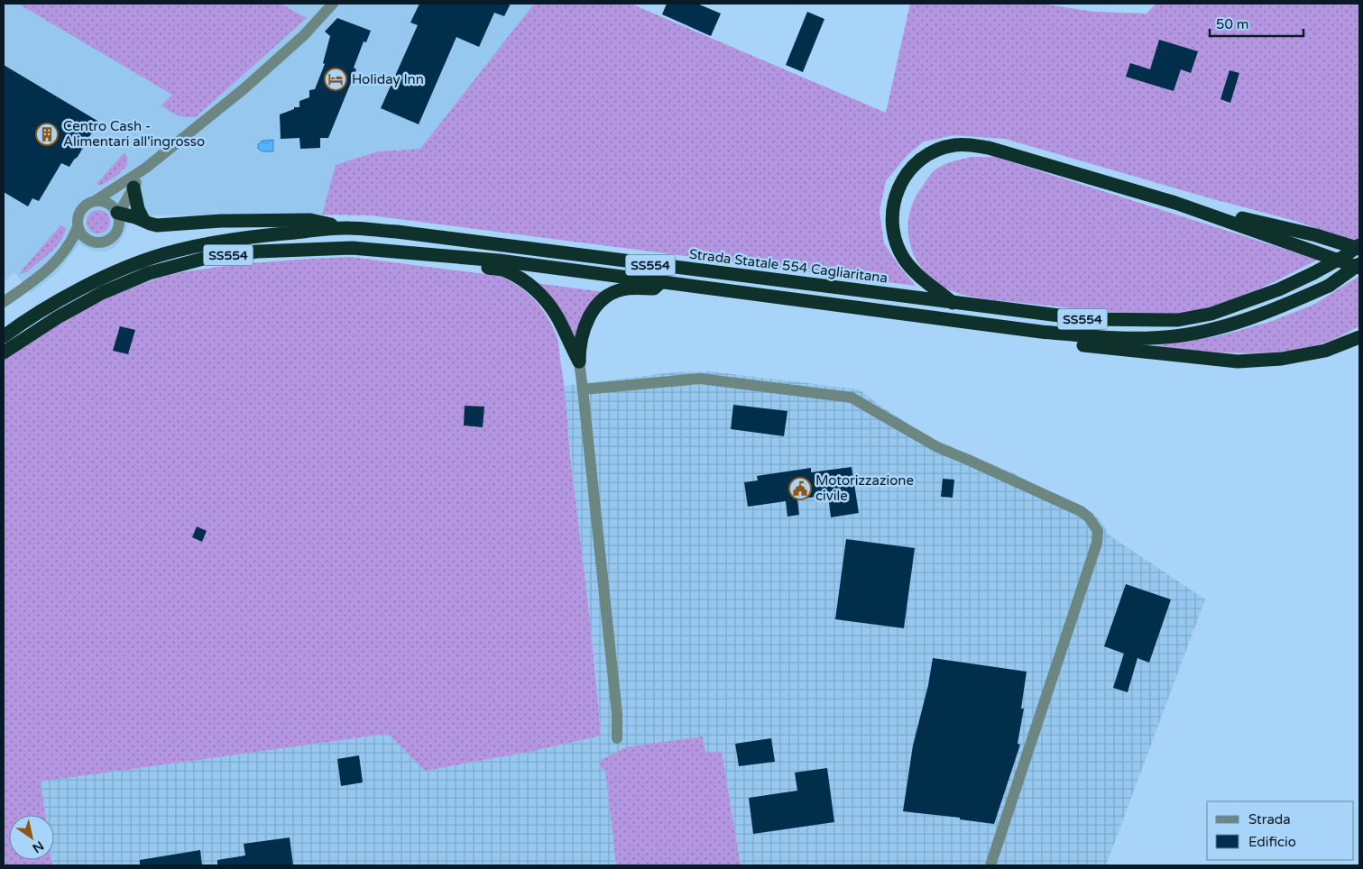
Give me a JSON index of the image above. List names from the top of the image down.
{
  "streets": {
    "highway": ["SS554", "Strada Statale 554 Cagliaritana"]
  },
  "places": {
    "hotel": ["Holiday Inn"],
    "building": ["Centro Cash - Alimentari all'ingrosso"],
    "public building": ["Motorizzazione civile"]
  },
  "legend": ["Strada", "Edificio"],
  "scale_bar": "50 m",
  "north": "bottom right"
}
